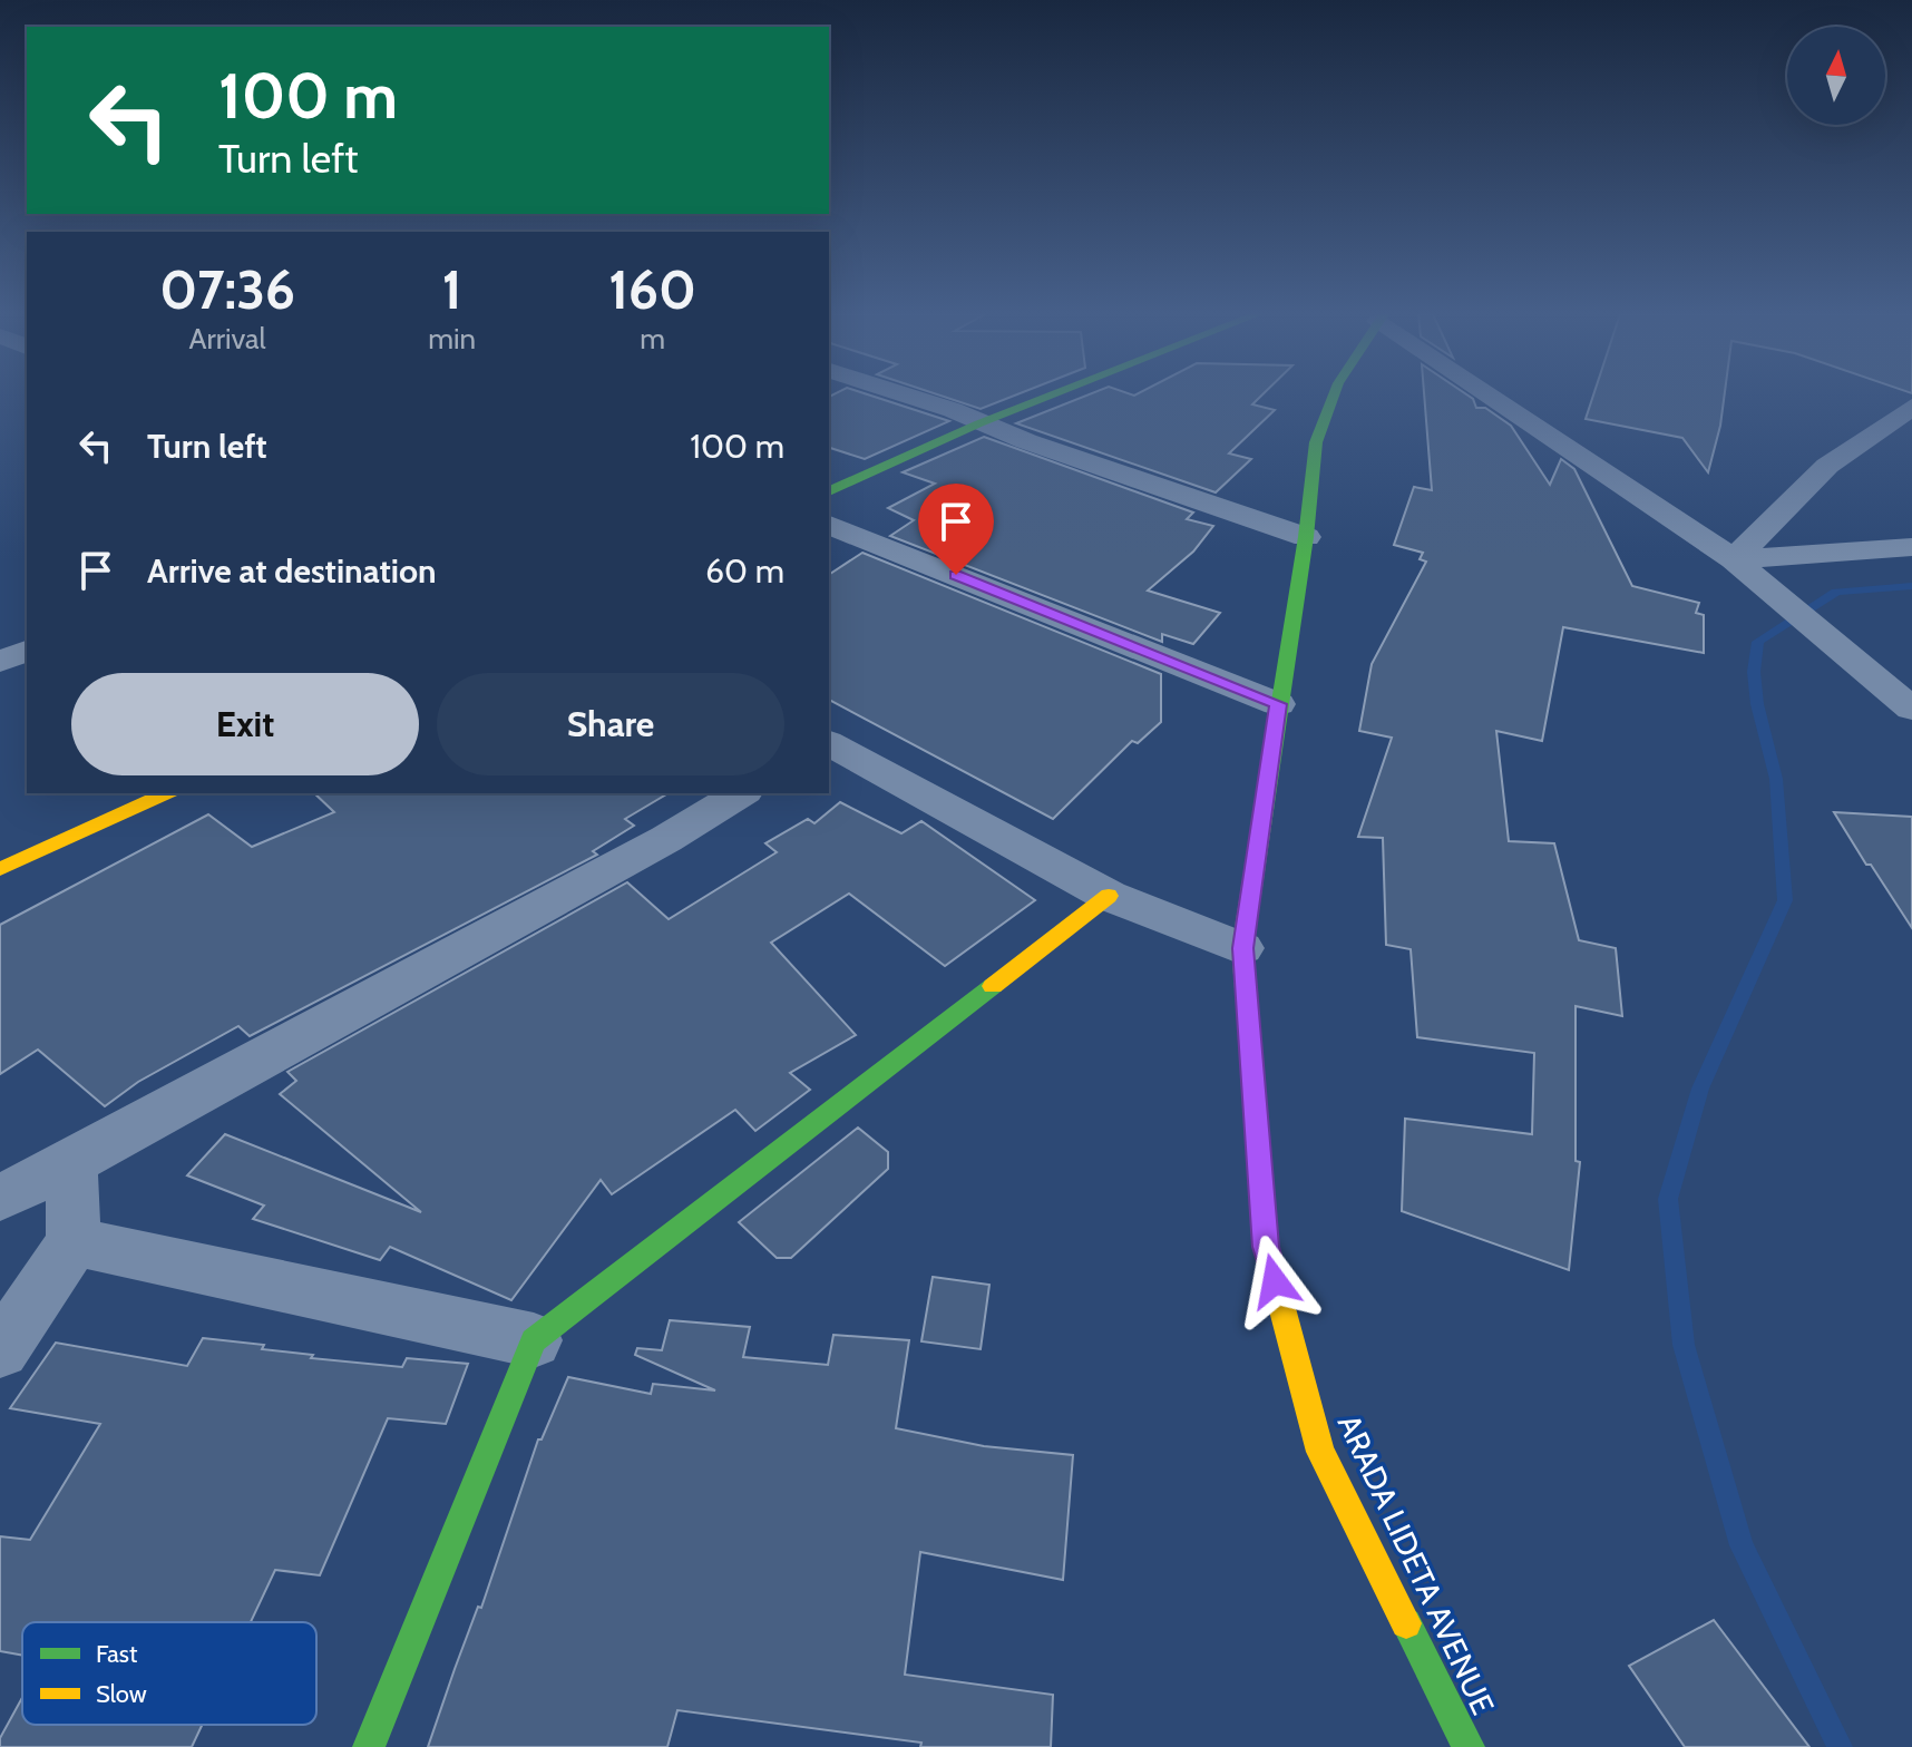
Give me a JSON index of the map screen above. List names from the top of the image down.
{
  "streets": {
    "main road": ["ARADA LIDETA AVENUE"]
  },
  "legend": ["Fast", "Slow"],
  "north": "top",
  "page": {
    "turn": ["100 m", "Turn left"],
    "eta": [
      "07:36",
      "Arrival",
      "1",
      "min",
      "160",
      "m"
    ],
    "list": [
      {
        "name": "Turn left",
        "value": "100 m"
      },
      {
        "name": "Arrive at destination",
        "value": "60 m"
      }
    ],
    "buttons": ["Exit", "Share"]
  }
}
